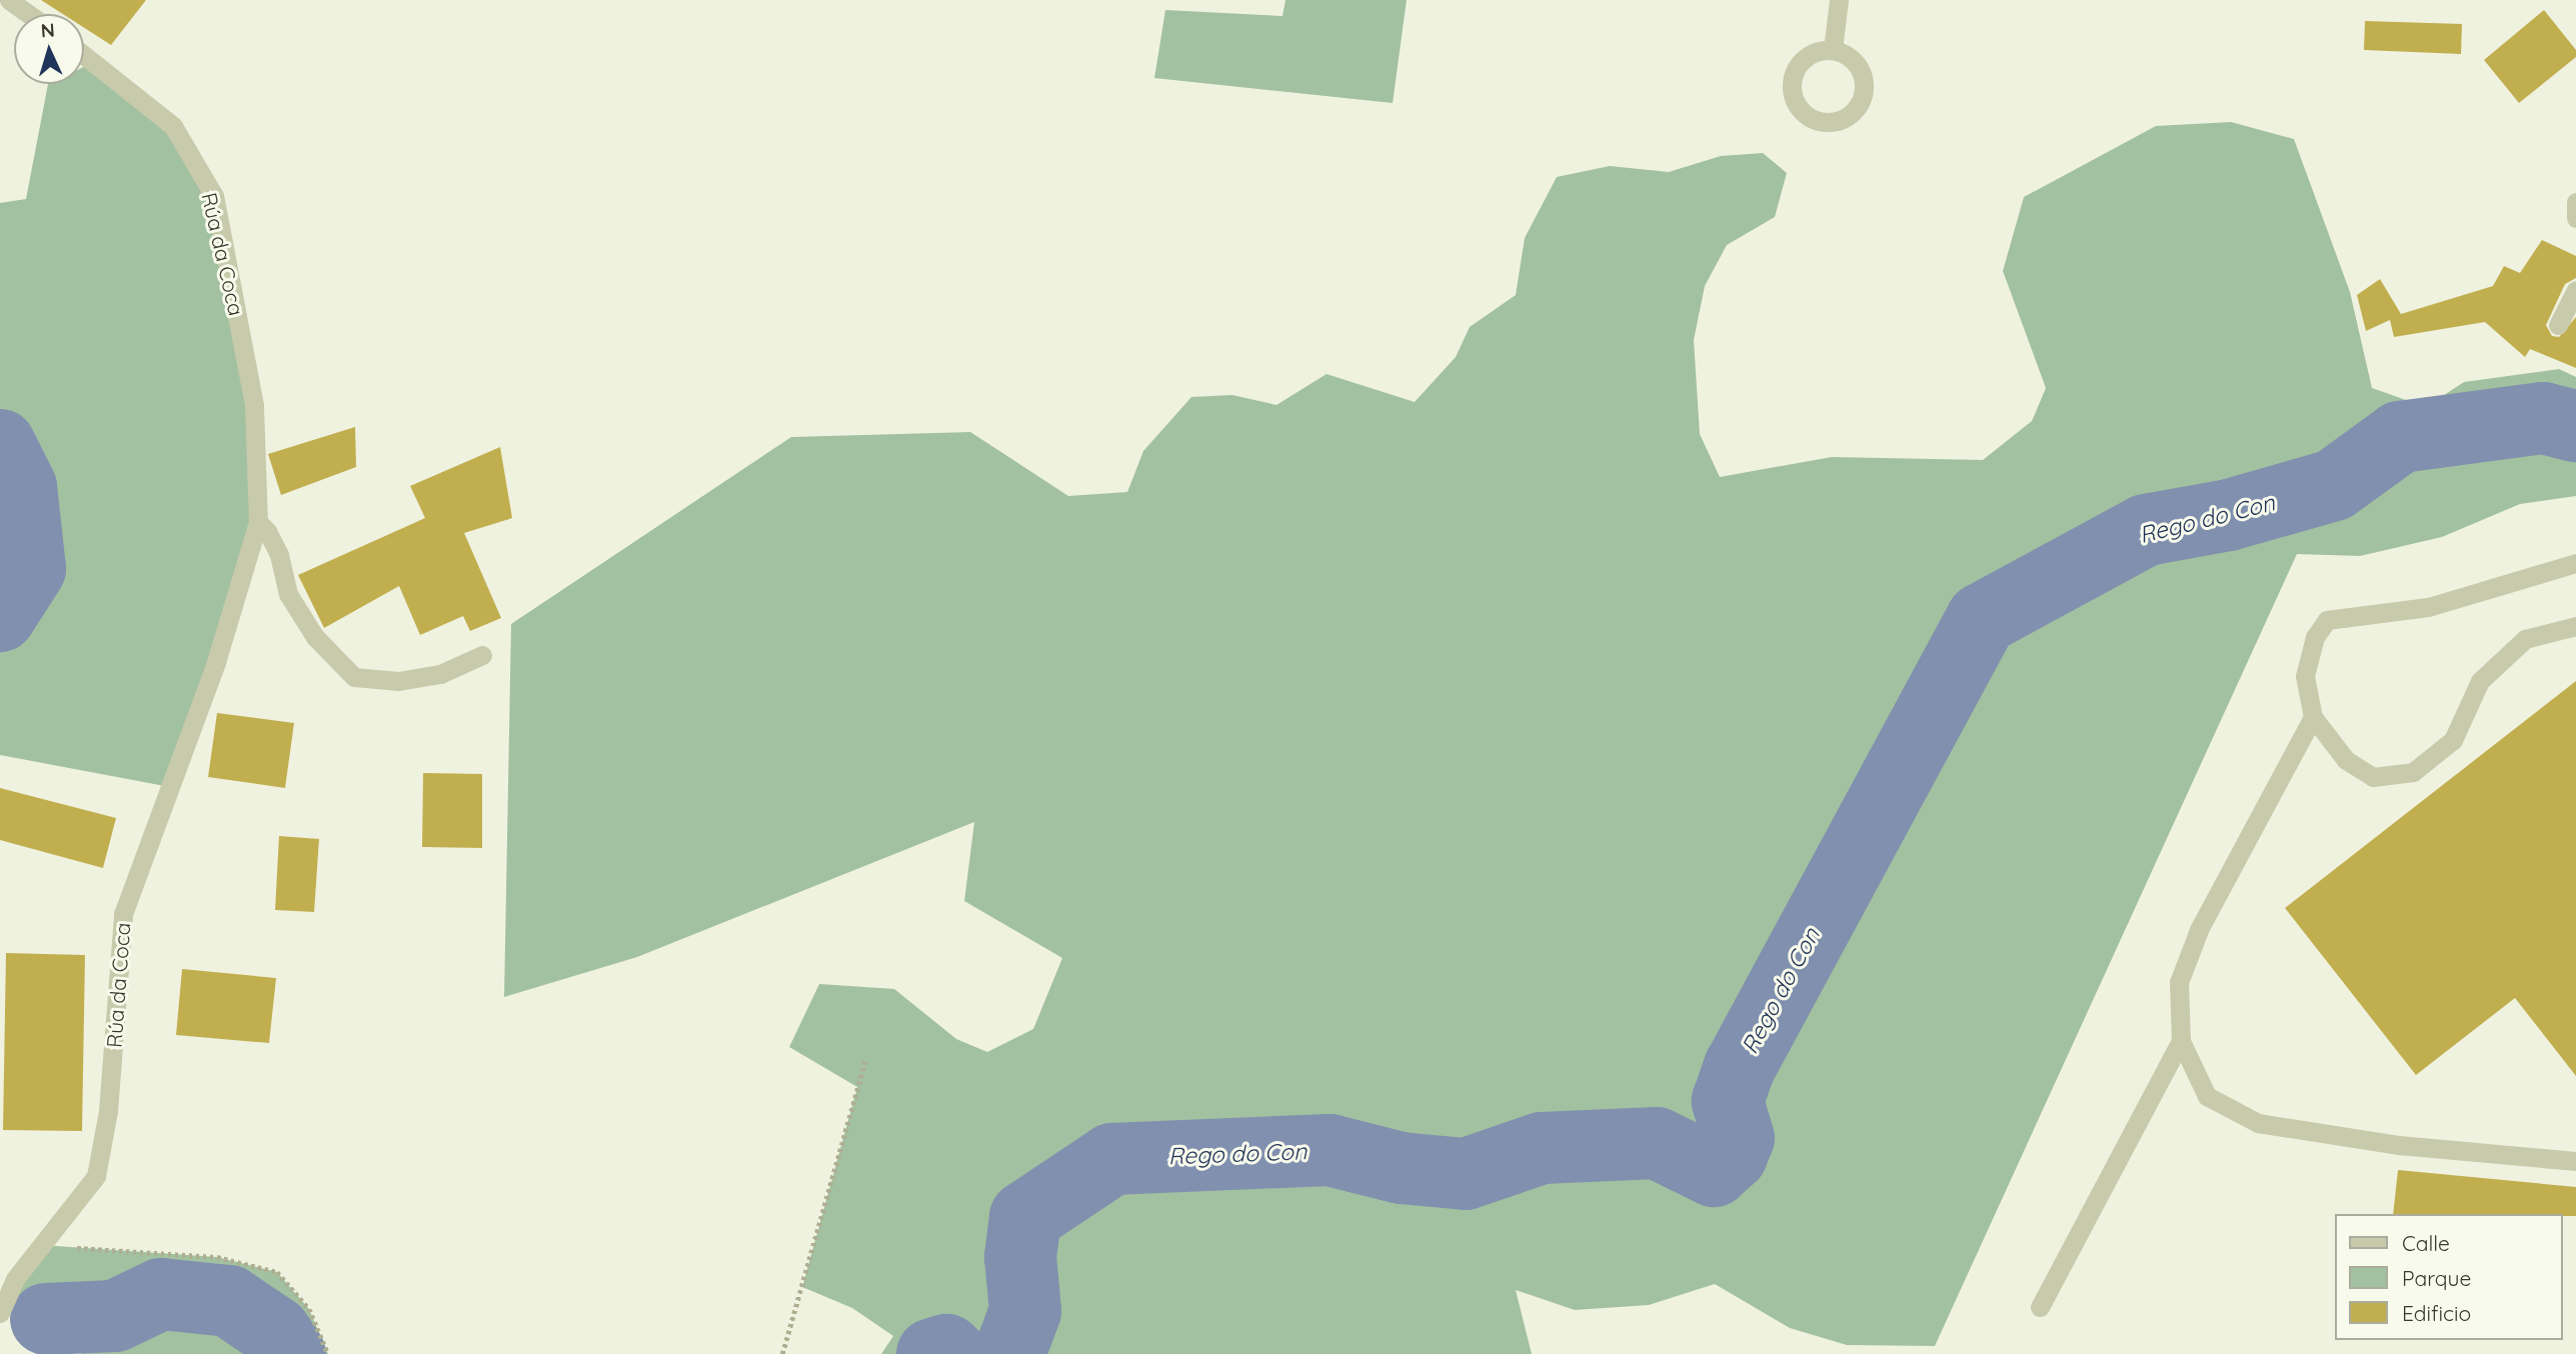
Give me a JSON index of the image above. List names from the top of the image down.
{
  "streets": {
    "street": ["Rúa da Coca"]
  },
  "water": ["Rego do Con"],
  "legend": ["Calle", "Parque", "Edificio"],
  "north": "top"
}
